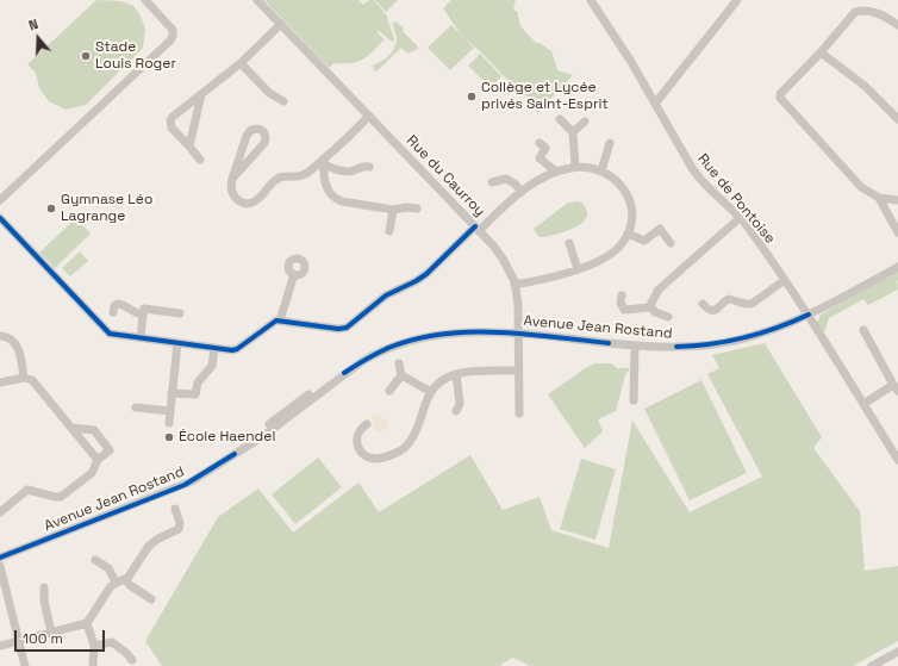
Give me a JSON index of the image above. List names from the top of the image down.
{
  "streets": {
    "street": ["Rue du Caurroy", "Rue de Pontoise", "Avenue Jean Rostand"]
  },
  "crossings": [
    ["Rue du Caurroy", "Avenue Jean Rostand"],
    ["Rue de Pontoise", "Avenue Jean Rostand"]
  ],
  "places": [
    "Stade Louis Roger",
    "Collège et Lycée privés Saint-Esprit",
    "Gymnase Léo Lagrange",
    "École Haendel"
  ],
  "scale_bar": "100 m",
  "north": "top"
}
